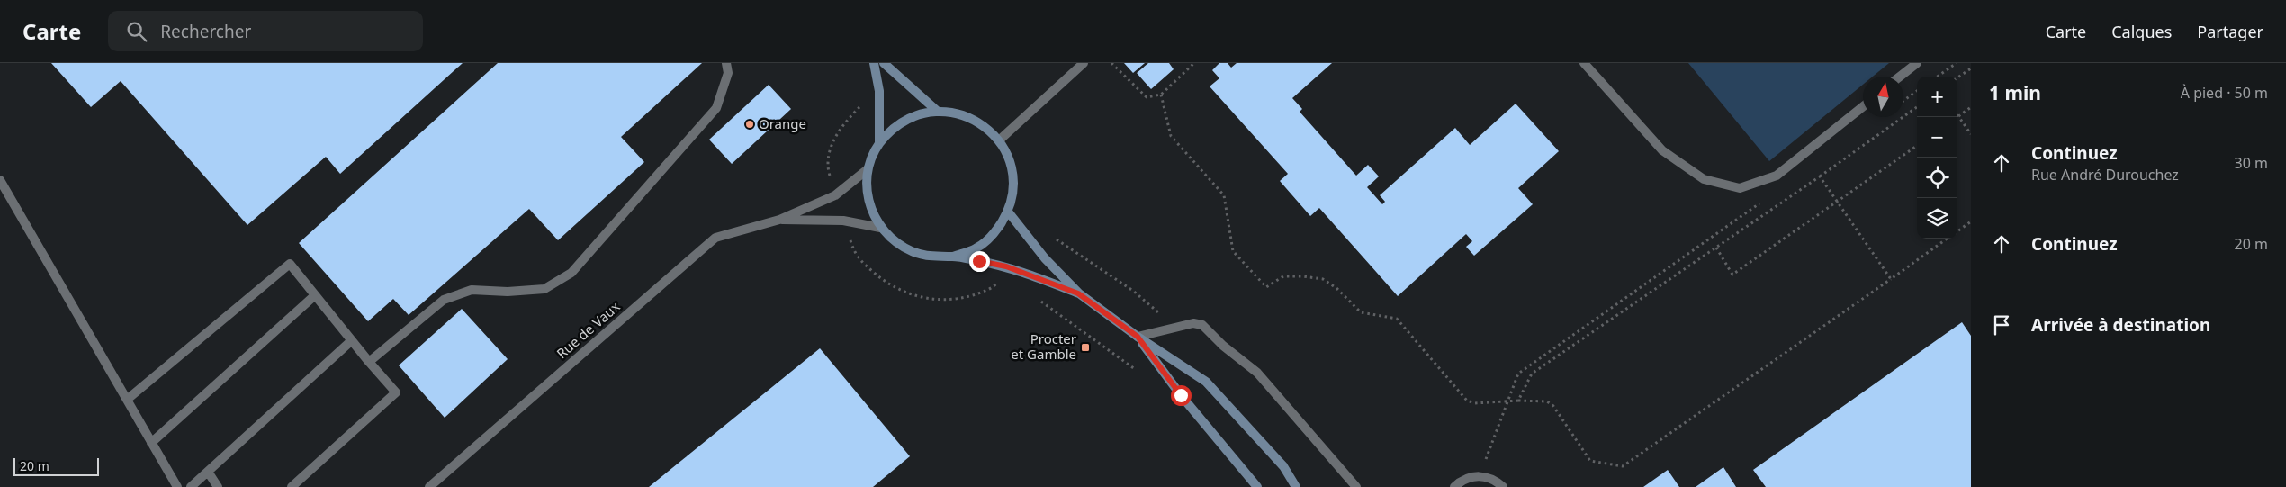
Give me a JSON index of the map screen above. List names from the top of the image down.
{
  "streets": {
    "street": ["Rue de Vaux"]
  },
  "places": {
    "other": ["Orange"],
    "transit": ["Procter et Gamble"]
  },
  "scale_bar": "20 m",
  "north": "top",
  "page": {
    "header": "Carte",
    "search": "Rechercher",
    "nav": ["Carte", "Calques", "Partager"],
    "heading": ["1 min", "À pied · 50 m"],
    "map_buttons": ["+", "−"],
    "list": [
      ["Continuez", "Rue André Durouchez", "30 m"],
      ["Continuez", "20 m"],
      "Arrivée à destination"
    ],
    "scale": "20 m"
  }
}
